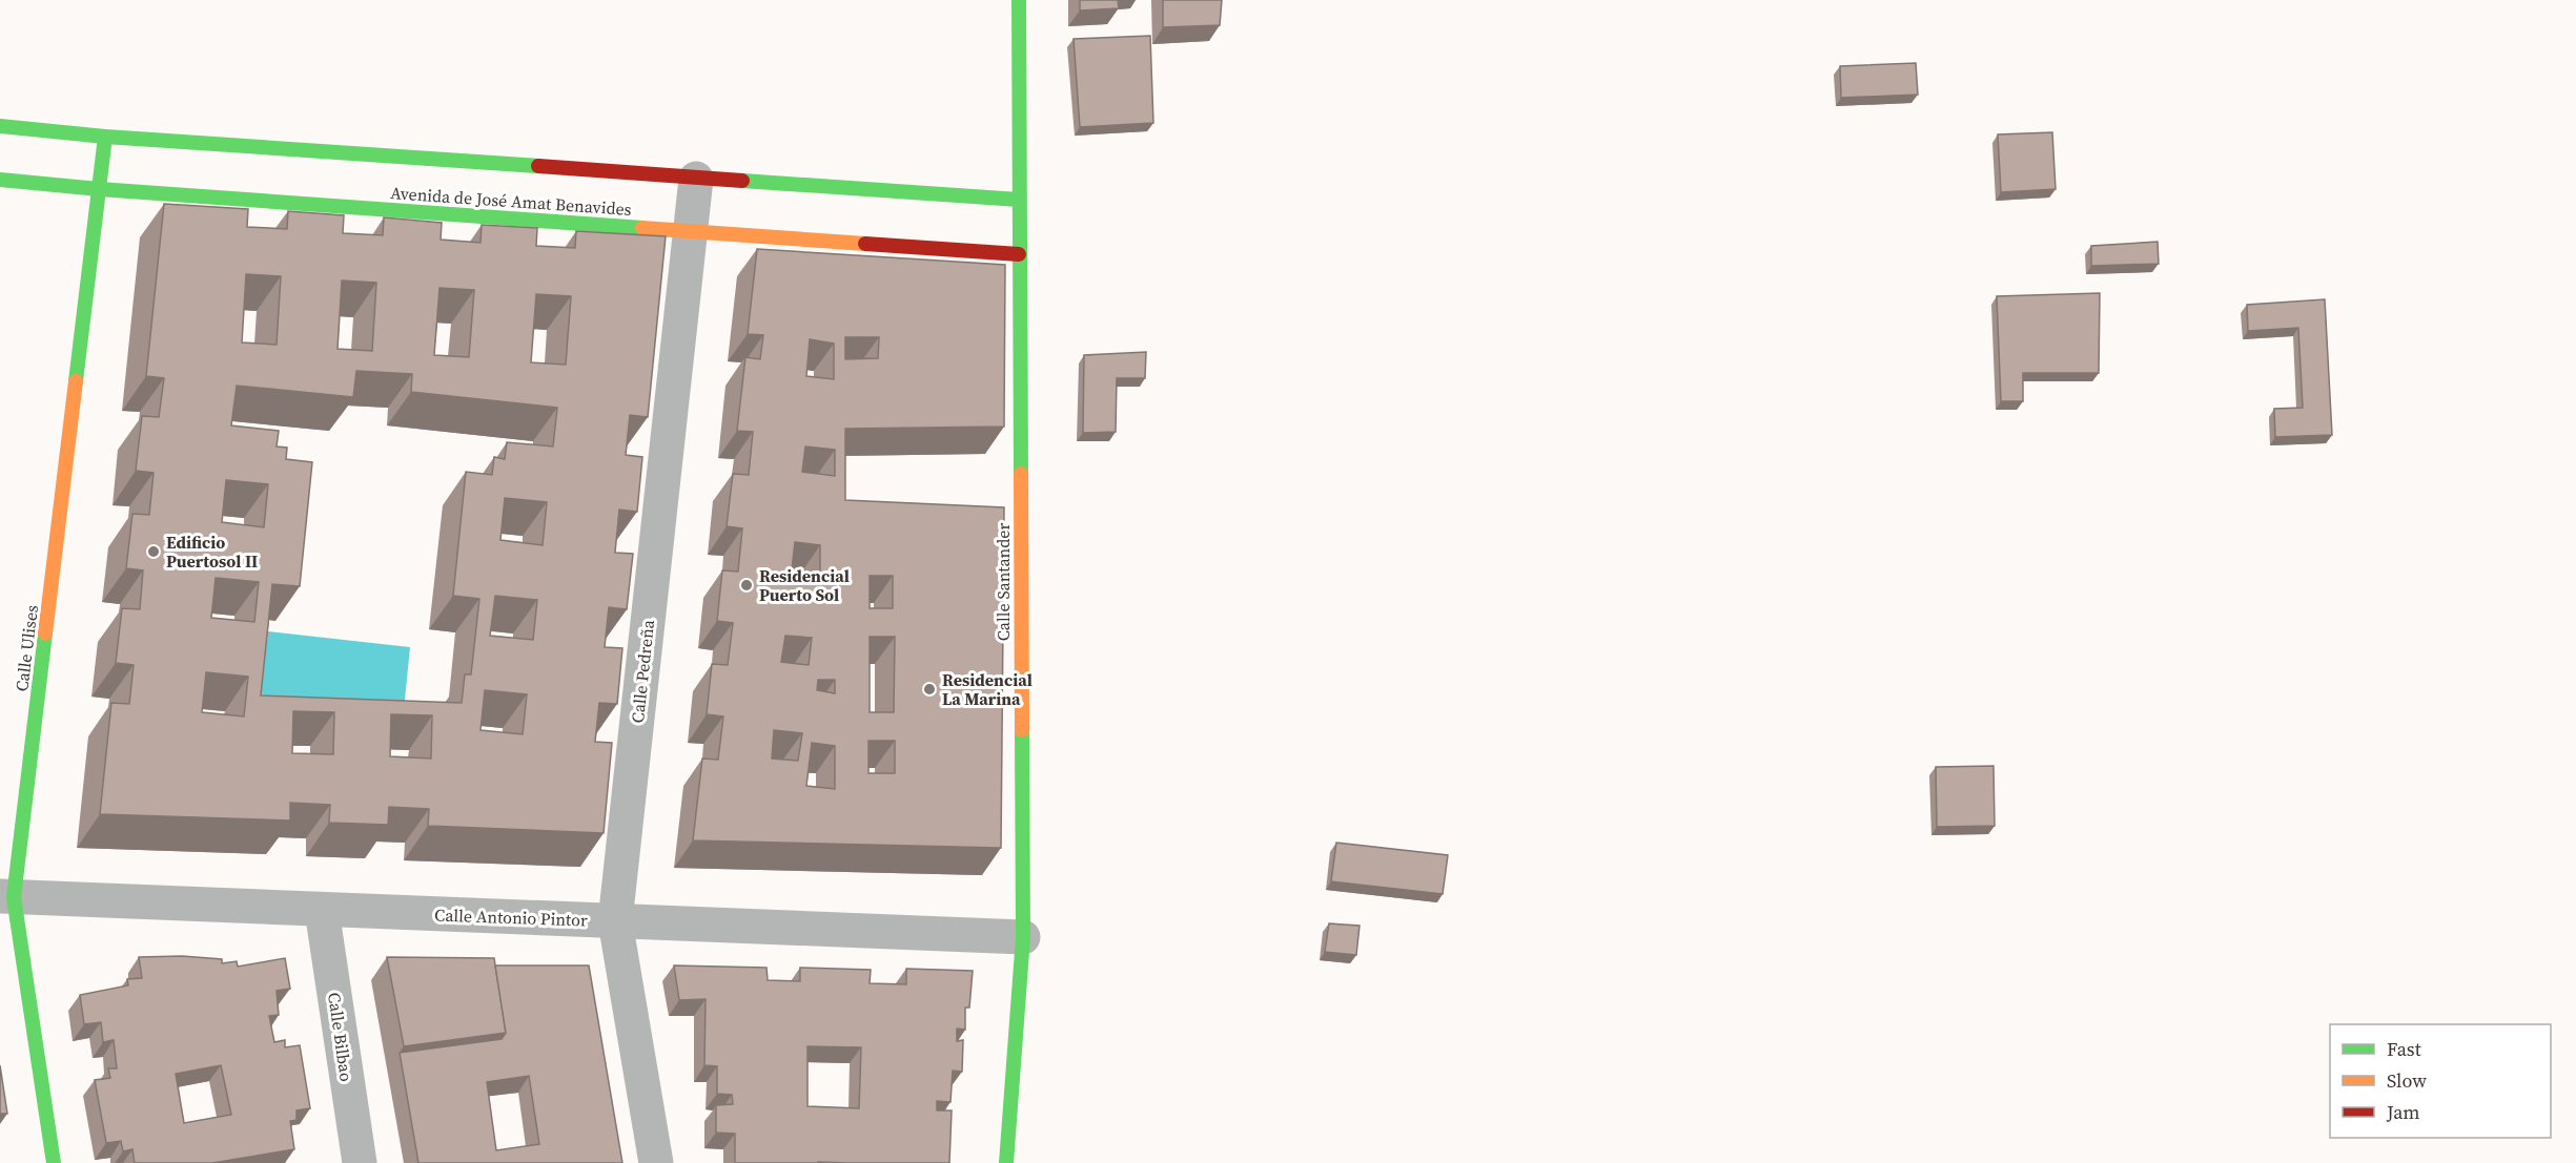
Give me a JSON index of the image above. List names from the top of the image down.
{
  "streets": {
    "street": [
      "Avenida de José Amat Benavides",
      "Calle Santander",
      "Calle Ulises",
      "Calle Pedreña",
      "Calle Antonio Pintor",
      "Calle Bilbao"
    ]
  },
  "crossings": [
    ["Avenida de José Amat Benavides", "Calle Santander"],
    ["Avenida de José Amat Benavides", "Calle Ulises"],
    ["Avenida de José Amat Benavides", "Calle Pedreña"],
    ["Calle Santander", "Calle Antonio Pintor"],
    ["Calle Ulises", "Calle Antonio Pintor"],
    ["Calle Pedreña", "Calle Antonio Pintor"],
    ["Calle Antonio Pintor", "Calle Bilbao"]
  ],
  "places": ["Edificio Puertosol II", "Residencial Puerto Sol", "Residencial La Marina"],
  "legend": ["Fast", "Slow", "Jam"]
}
